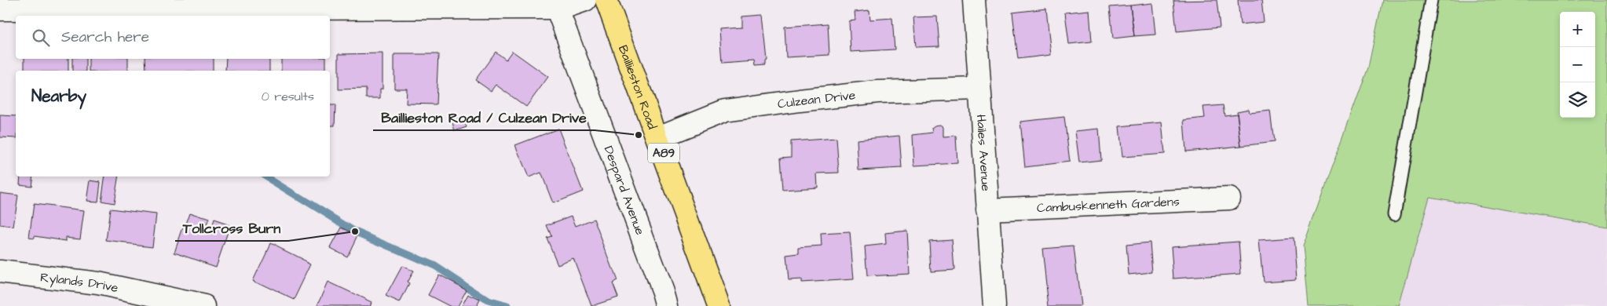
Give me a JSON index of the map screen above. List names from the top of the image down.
{
  "streets": {
    "main road": ["Baillieston Road", "A89"],
    "street": [
      "Culzean Drive",
      "Hailes Avenue",
      "Despard Avenue",
      "Cambuskenneth Gardens",
      "Rylands Drive"
    ]
  },
  "crossings": [
    ["Baillieston Road", "Culzean Drive"],
    ["Culzean Drive", "Hailes Avenue"],
    ["Hailes Avenue", "Cambuskenneth Gardens"]
  ],
  "places": ["Baillieston Road / Culzean Drive", "Tollcross Burn"],
  "page": {
    "map_buttons": ["+", "−"],
    "search": "Search here",
    "heading": ["Nearby", "0 results"]
  }
}
